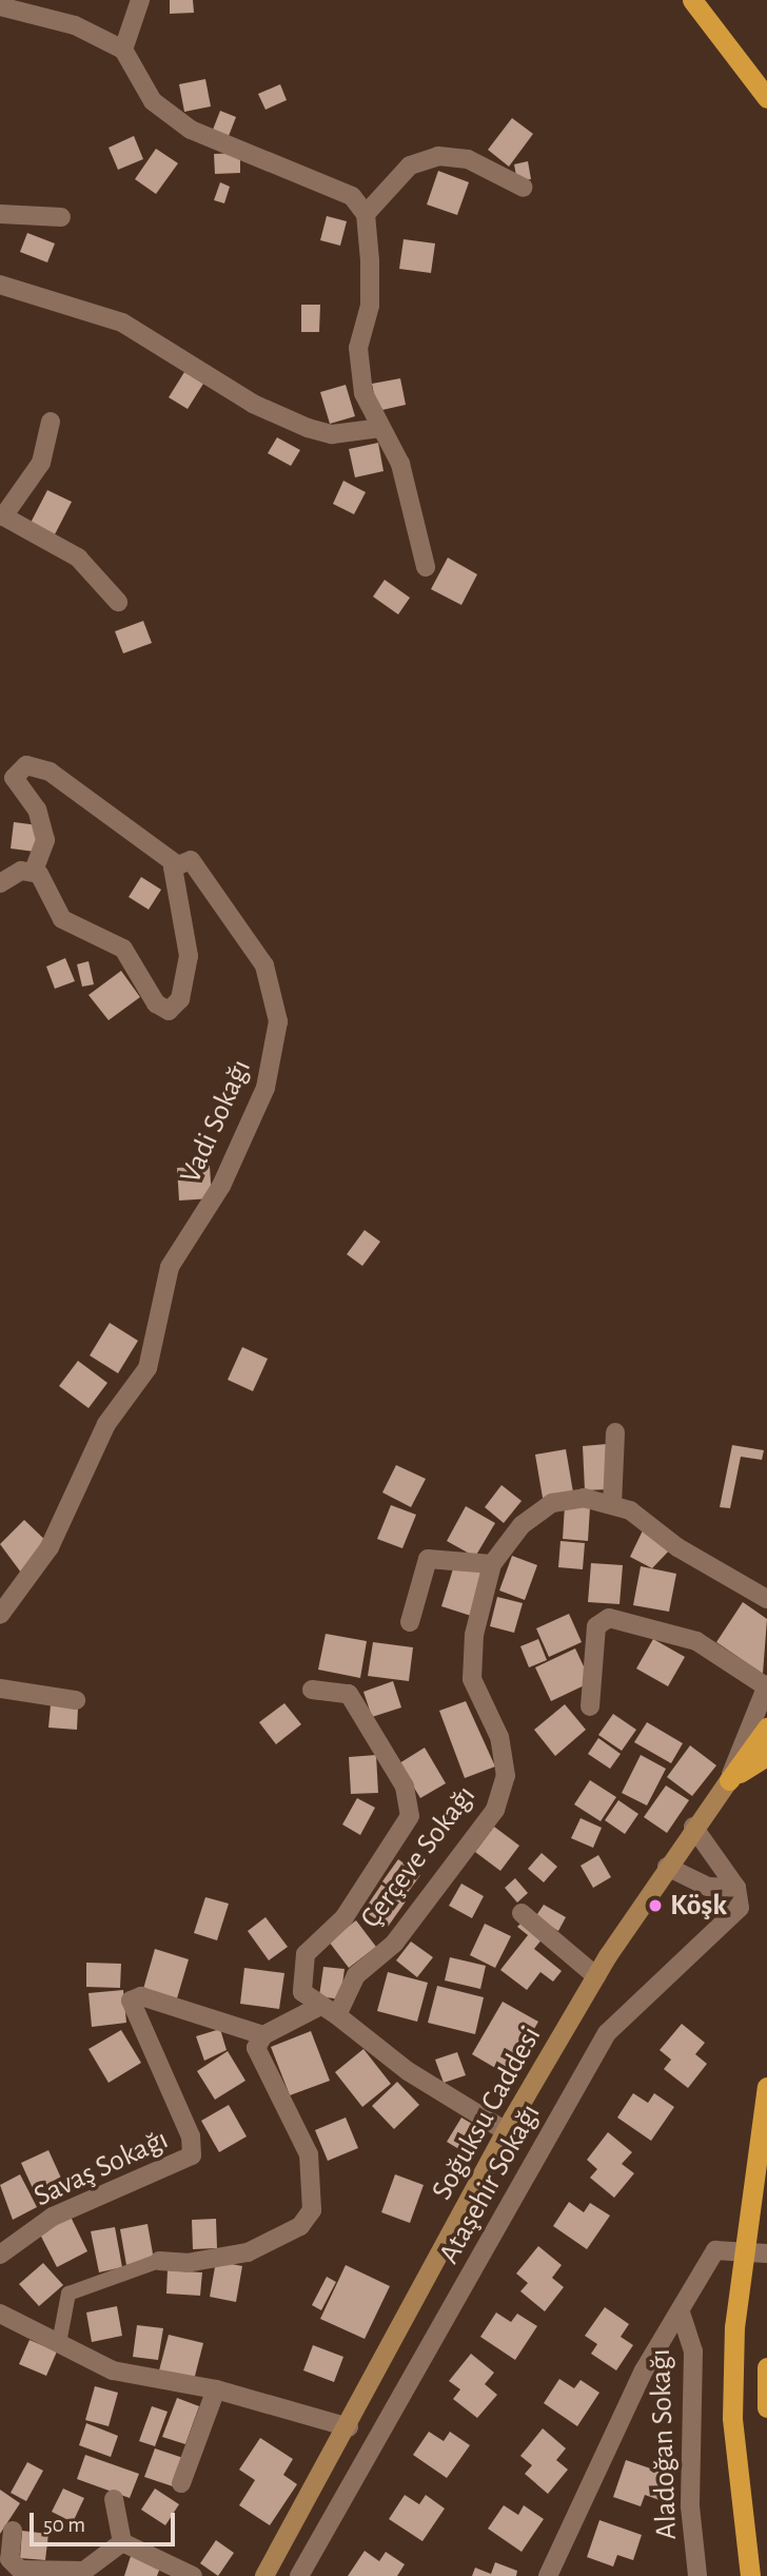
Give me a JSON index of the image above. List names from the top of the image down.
{
  "streets": {
    "main road": ["Soğuksu Caddesi"],
    "street": [
      "Vadi Sokağı",
      "Çerçeve Sokağı",
      "Savaş Sokağı",
      "Ataşehir Sokağı",
      "Aladoğan Sokağı"
    ]
  },
  "places": ["Köşk"],
  "scale_bar": "50 m"
}
